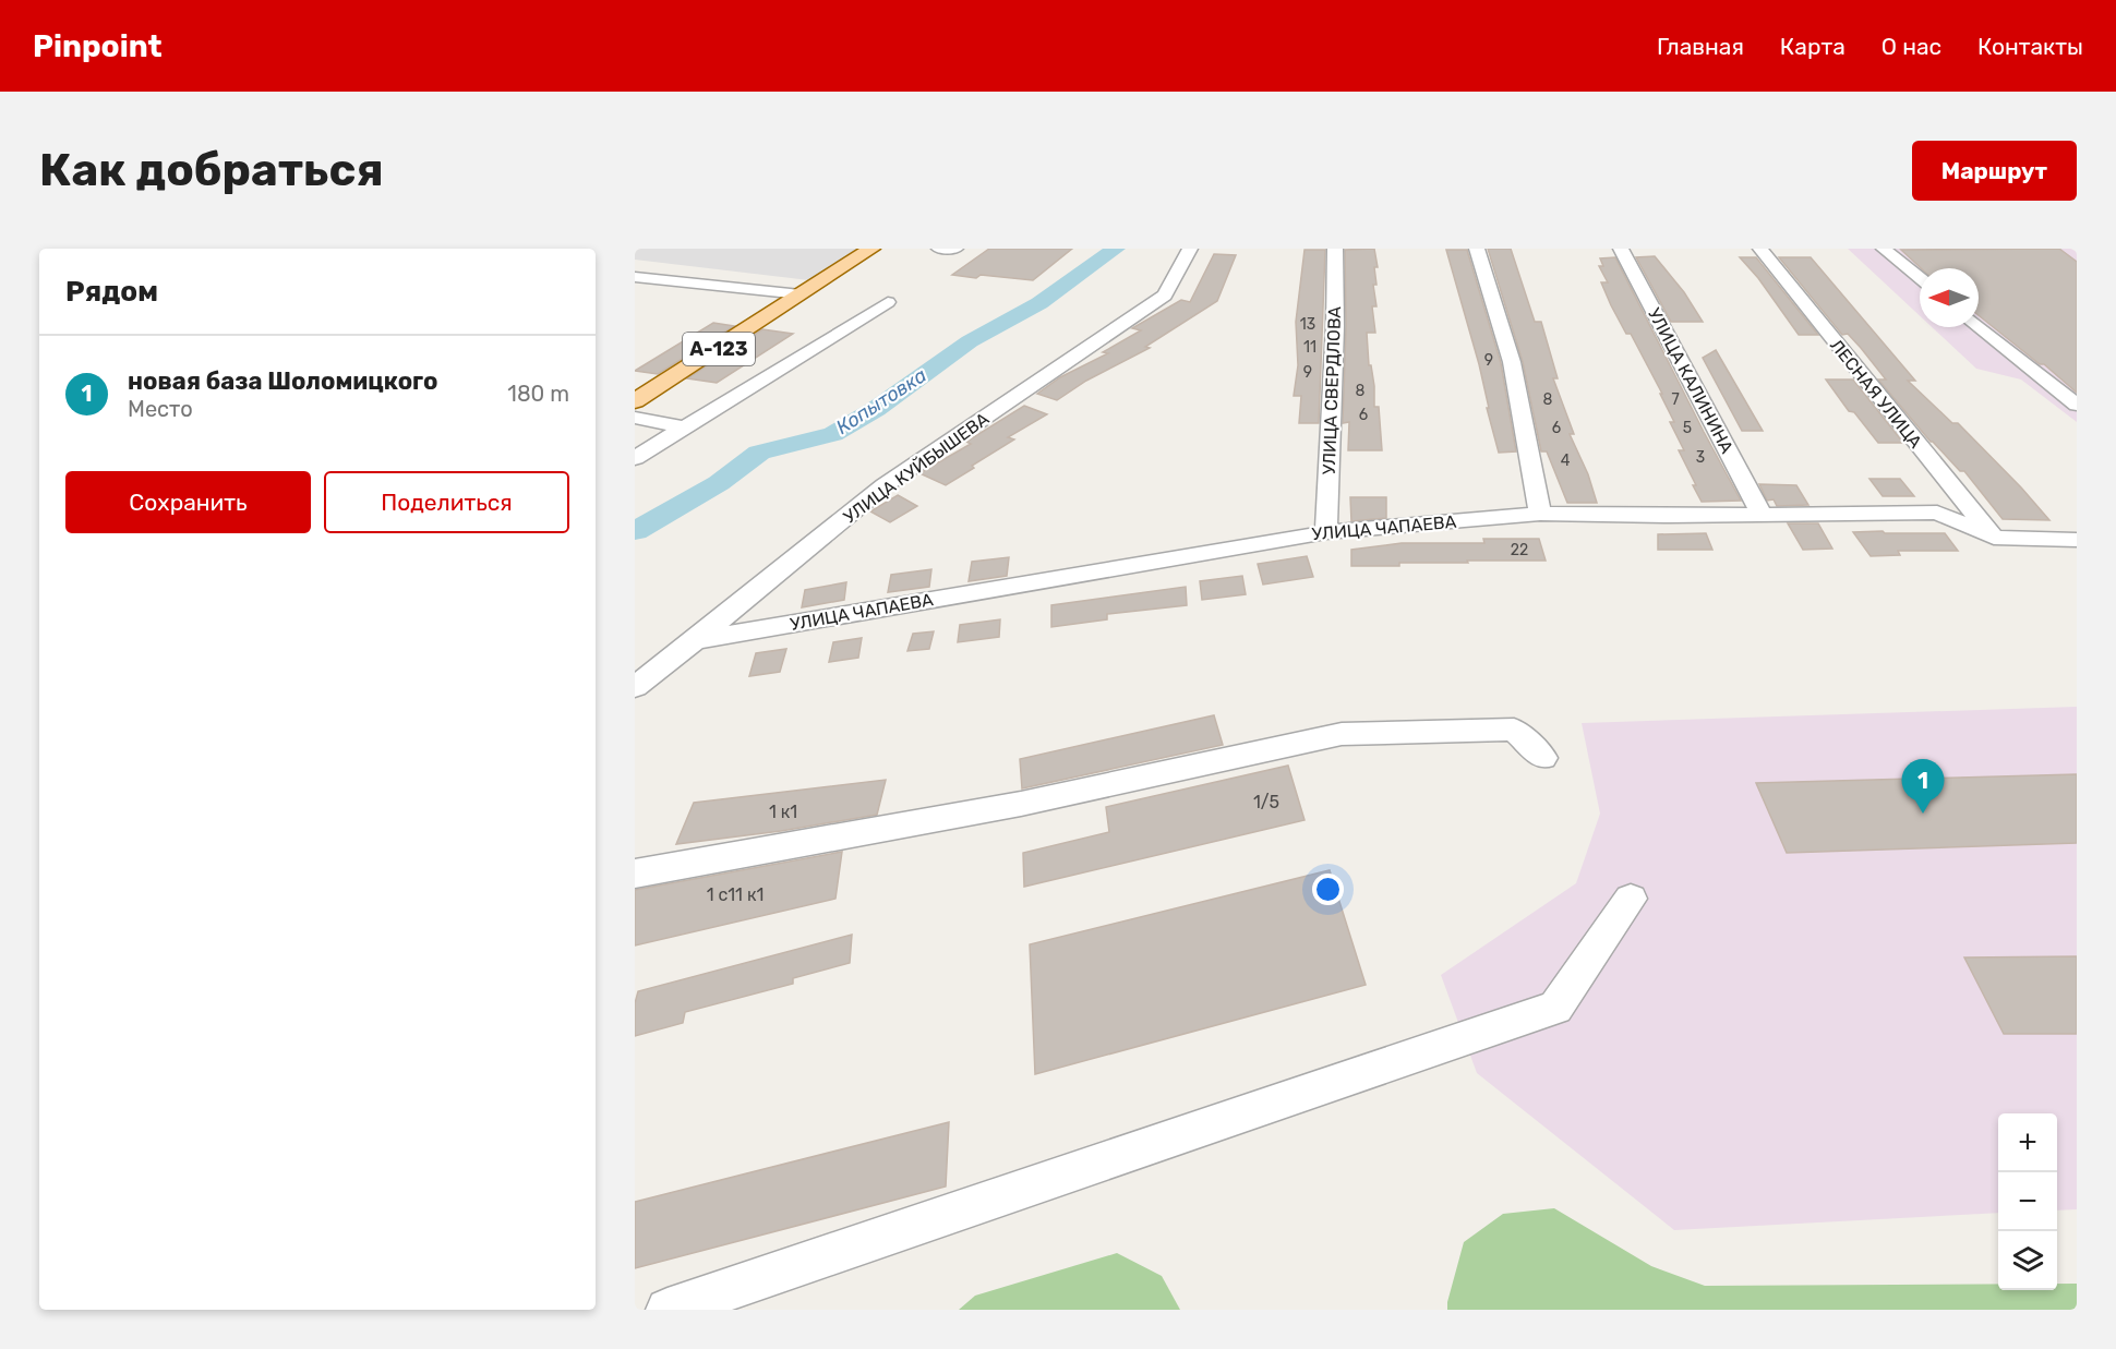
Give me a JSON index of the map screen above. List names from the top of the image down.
{
  "streets": {
    "main road": ["А-123"],
    "street": [
      "УЛИЦА КАЛИНИНА",
      "УЛИЦА СВЕРДЛОВА",
      "ЛЕСНАЯ УЛИЦА",
      "УЛИЦА КУЙБЫШЕВА",
      "УЛИЦА ЧАПАЕВА"
    ]
  },
  "crossings": [
    ["УЛИЦА КАЛИНИНА", "УЛИЦА ЧАПАЕВА"],
    ["УЛИЦА СВЕРДЛОВА", "УЛИЦА ЧАПАЕВА"],
    ["ЛЕСНАЯ УЛИЦА", "УЛИЦА ЧАПАЕВА"],
    ["УЛИЦА КУЙБЫШЕВА", "УЛИЦА ЧАПАЕВА"]
  ],
  "water": ["Копытовка"],
  "house_numbers": [
    "13",
    "11",
    "9",
    "9",
    "8",
    "8",
    "7",
    "6",
    "6",
    "5",
    "3",
    "4",
    "22",
    "1/5",
    "1 к1",
    "1 с11 к1"
  ],
  "north": "left",
  "page": {
    "header": "Pinpoint",
    "nav": [
      "Главная",
      "Карта",
      "О нас",
      "Контакты"
    ],
    "buttons": [
      "Маршрут",
      ["Сохранить", "Поделиться"]
    ],
    "title": "Как добраться",
    "heading": "Рядом",
    "list": [
      {
        "mark": "1",
        "name": "новая база Шоломицкого",
        "note": "Место",
        "value": "180 m"
      }
    ],
    "pins": "1",
    "map_buttons": ["+", "−"]
  }
}
